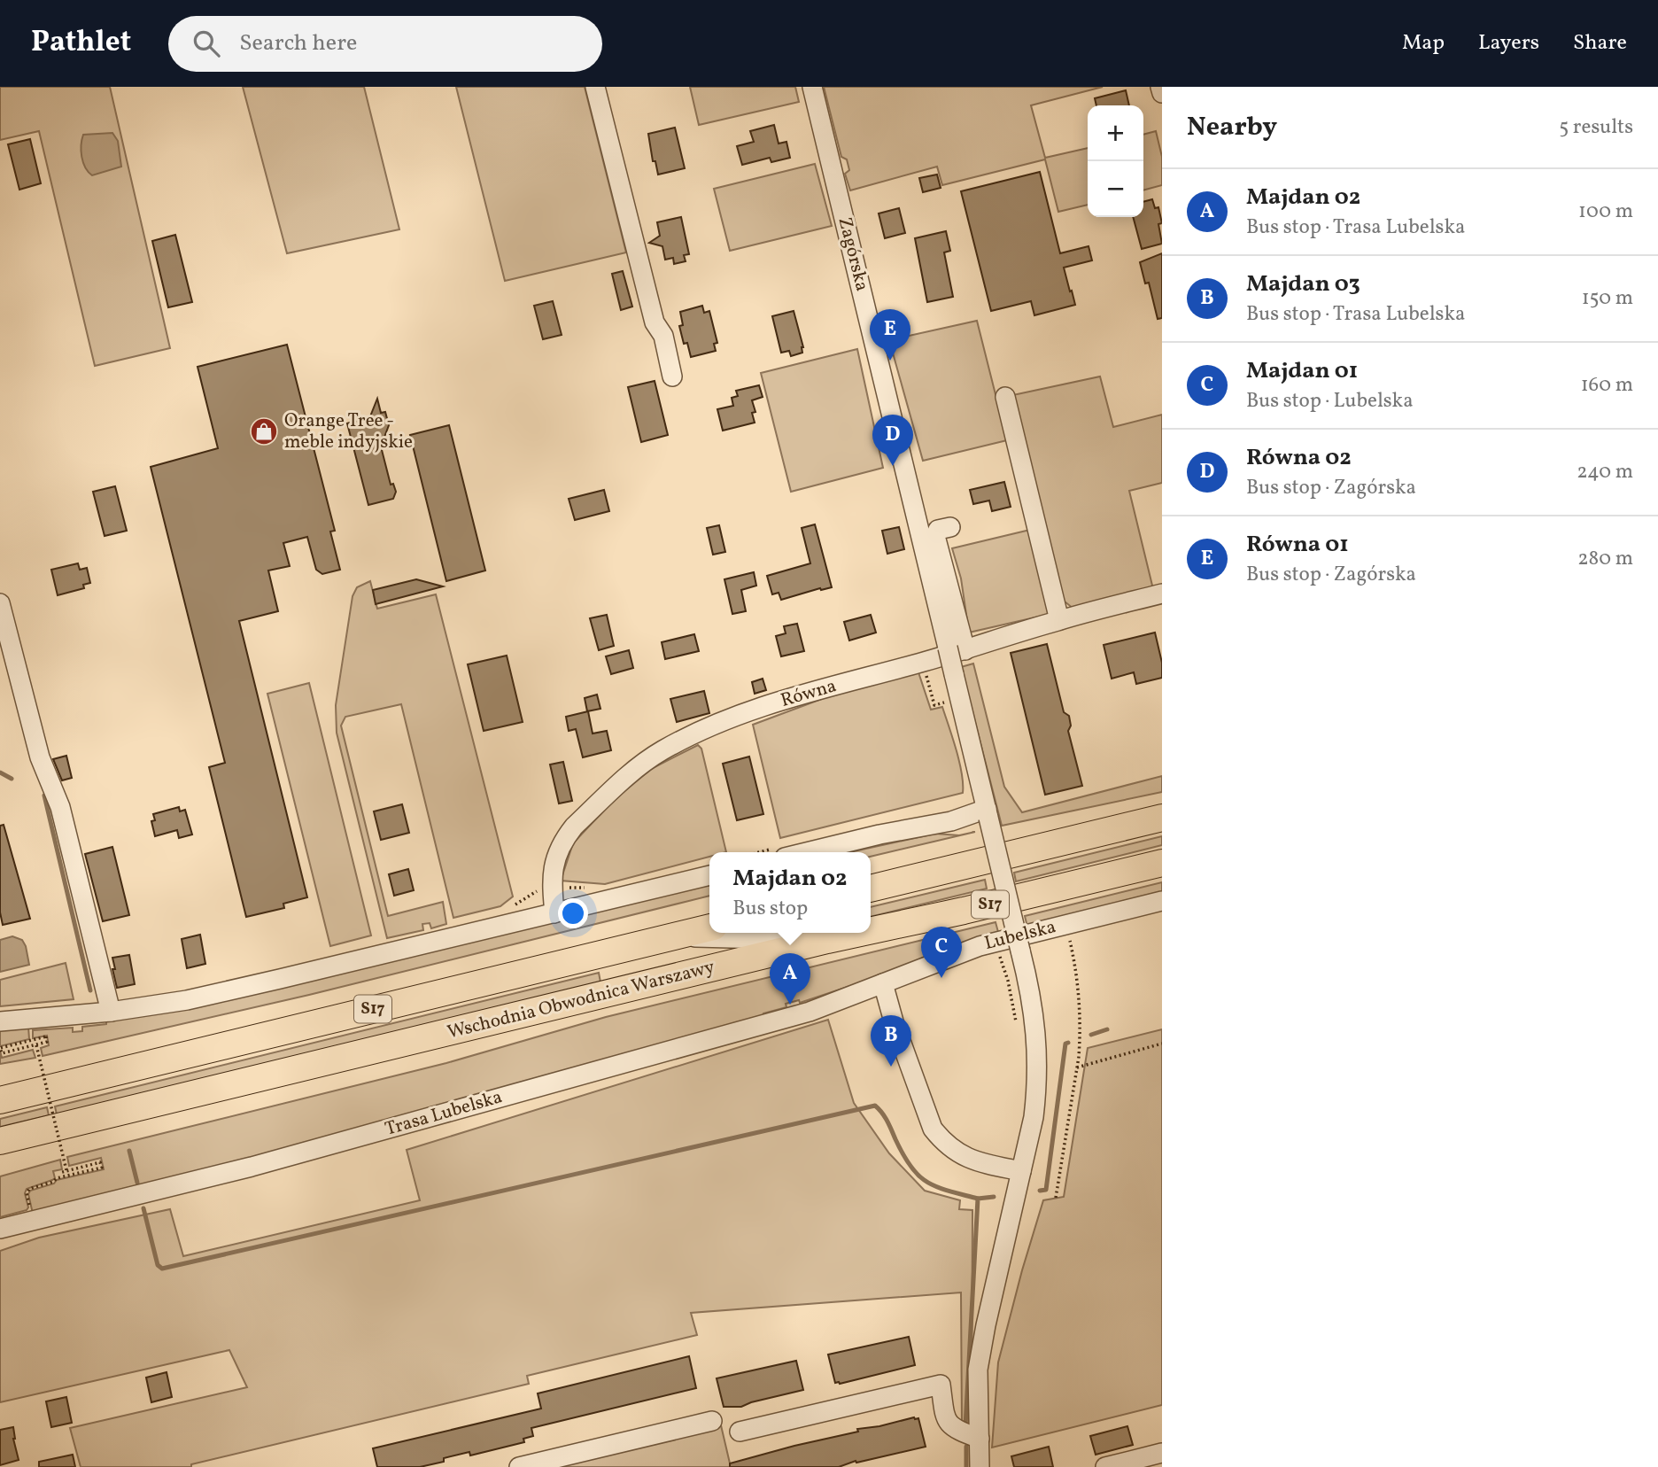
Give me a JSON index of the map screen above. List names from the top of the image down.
{
  "streets": {
    "highway": ["S17", "Wschodnia Obwodnica Warszawy"],
    "street": [
      "Zagórska",
      "Równa",
      "Lubelska",
      "Trasa Lubelska"
    ]
  },
  "crossings": [
    ["Zagórska", "Równa"],
    ["Lubelska", "Trasa Lubelska"]
  ],
  "places": {
    "shop": ["Orange Tree - meble indyjskie"]
  },
  "page": {
    "header": "Pathlet",
    "search": "Search here",
    "nav": ["Map", "Layers", "Share"],
    "heading": ["Nearby", "5 results"],
    "map_buttons": ["+", "−"],
    "list": [
      {
        "mark": "A",
        "name": "Majdan 02",
        "note": "Bus stop · Trasa Lubelska",
        "value": "100 m"
      },
      {
        "mark": "B",
        "name": "Majdan 03",
        "note": "Bus stop · Trasa Lubelska",
        "value": "150 m"
      },
      {
        "mark": "C",
        "name": "Majdan 01",
        "note": "Bus stop · Lubelska",
        "value": "160 m"
      },
      {
        "mark": "D",
        "name": "Równa 02",
        "note": "Bus stop · Zagórska",
        "value": "240 m"
      },
      {
        "mark": "E",
        "name": "Równa 01",
        "note": "Bus stop · Zagórska",
        "value": "280 m"
      }
    ],
    "pins": [
      "E",
      "D",
      "C",
      "A",
      "B"
    ],
    "popup": ["Majdan 02", "Bus stop"]
  }
}
